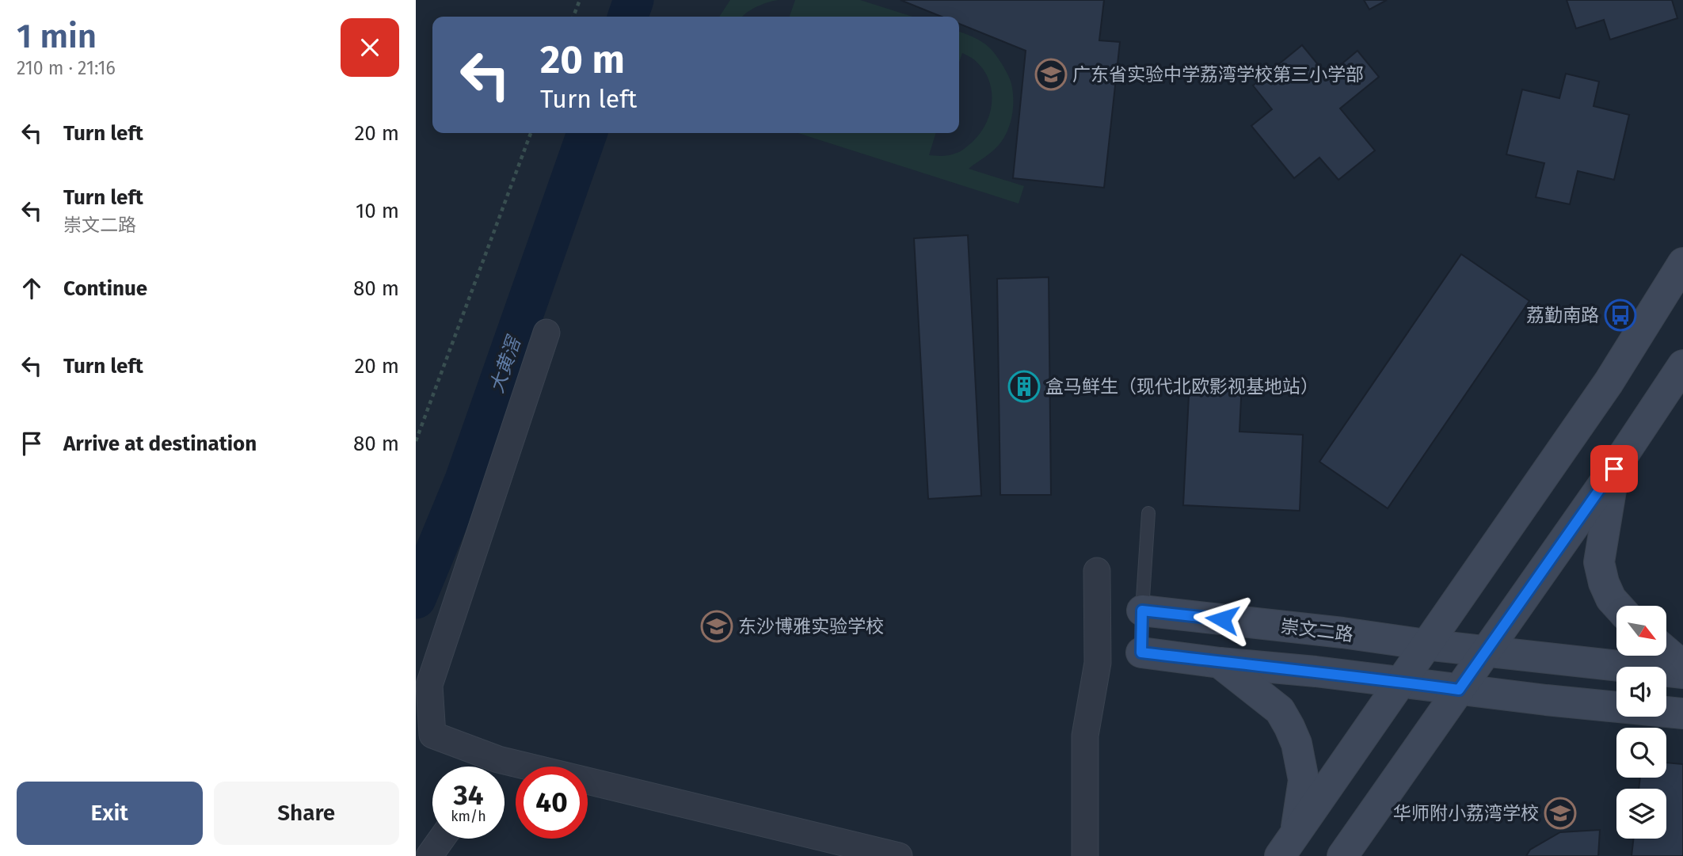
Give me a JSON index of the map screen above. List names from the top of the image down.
{
  "streets": {
    "main road": ["崇文二路"]
  },
  "water": ["大黄滘"],
  "places": {
    "school or university": ["广东省实验中学荔湾学校第三小学部", "东沙博雅实验学校", "华师附小荔湾学校"],
    "bus stop": ["荔勤南路"],
    "building": ["盒马鲜生（现代北欧影视基地站）"]
  },
  "north": "bottom right",
  "page": {
    "heading": ["1 min", "210 m · 21:16"],
    "turn": ["20 m", "Turn left"],
    "list": [
      {
        "name": "Turn left",
        "value": "20 m"
      },
      {
        "name": "Turn left",
        "note": "崇文二路",
        "value": "10 m"
      },
      {
        "name": "Continue",
        "value": "80 m"
      },
      {
        "name": "Turn left",
        "value": "20 m"
      },
      {
        "name": "Arrive at destination",
        "value": "80 m"
      }
    ],
    "speed": "34 km/h",
    "limit": "40",
    "buttons": ["Exit", "Share"]
  }
}
